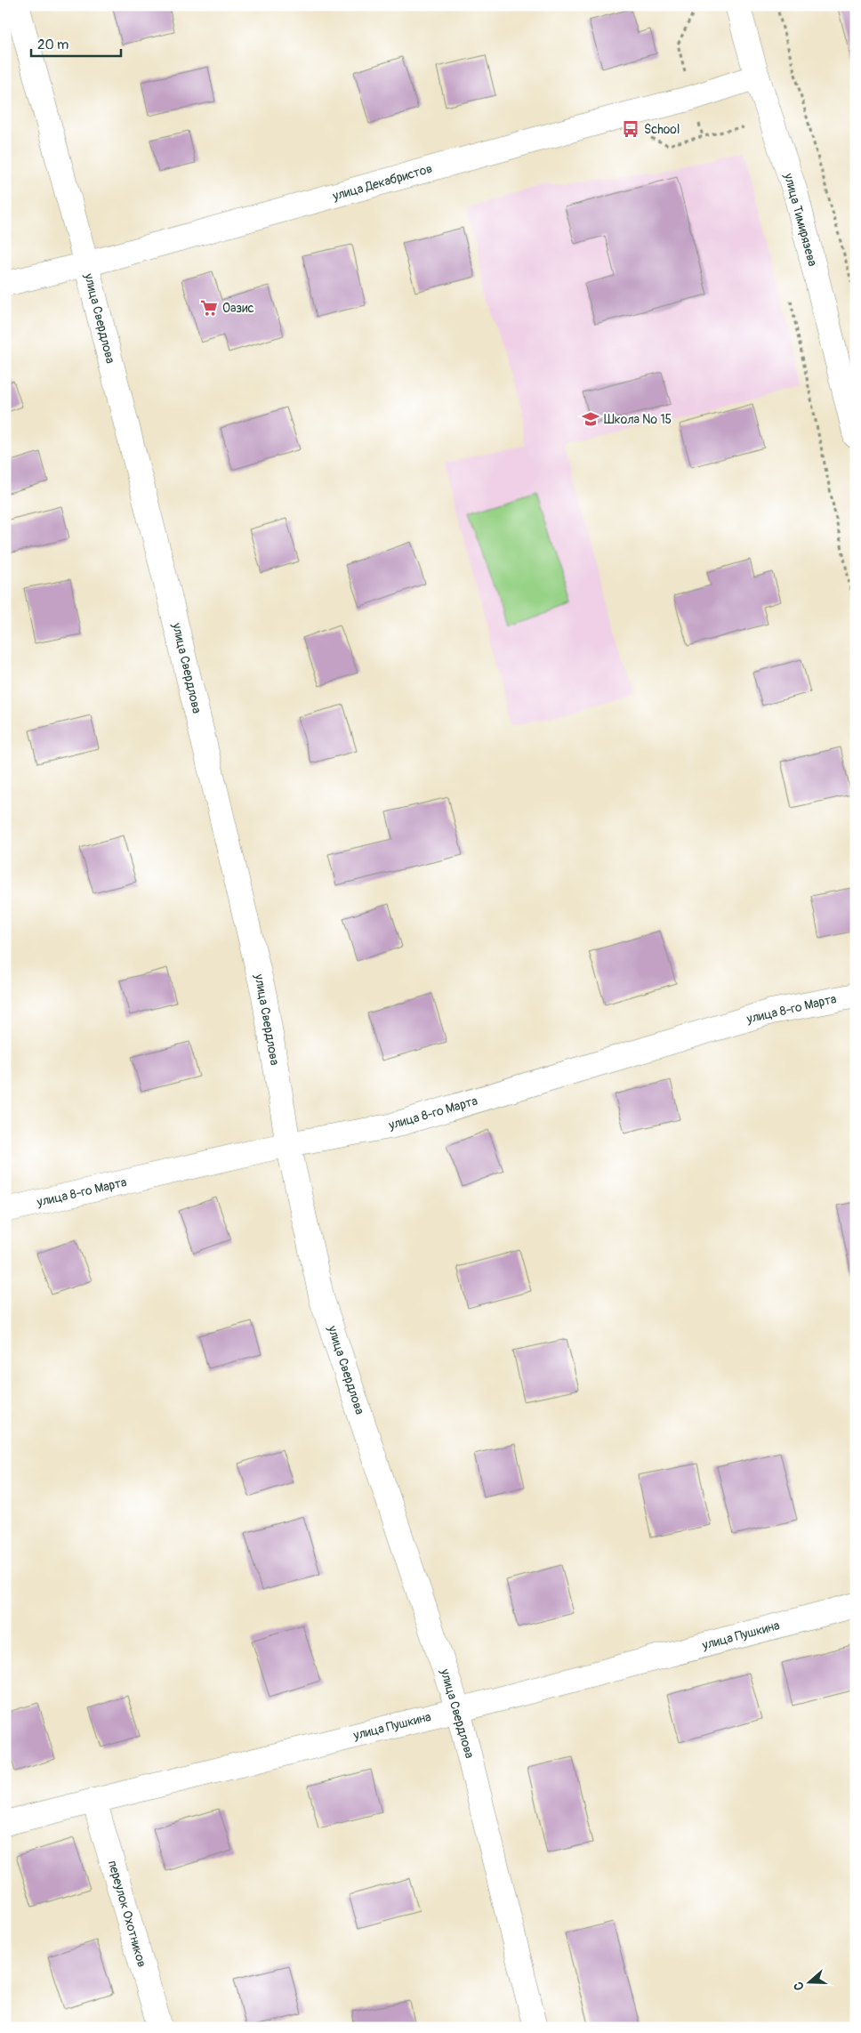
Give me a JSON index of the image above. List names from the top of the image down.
{
  "streets": {
    "street": [
      "улица Декабристов",
      "улица Тимирязева",
      "улица Свердлова",
      "улица 8-го Марта",
      "улица Пушкина",
      "переулок Охотников"
    ]
  },
  "crossings": [
    ["улица Декабристов", "улица Тимирязева"],
    ["улица Декабристов", "улица Свердлова"],
    ["улица Свердлова", "улица 8-го Марта"],
    ["улица Свердлова", "улица Пушкина"],
    ["улица Пушкина", "переулок Охотников"]
  ],
  "places": {
    "bus stop": ["School"],
    "supermarket": ["Оазис"],
    "school or university": ["Школа № 15"]
  },
  "scale_bar": "20 m",
  "north": "left"
}
